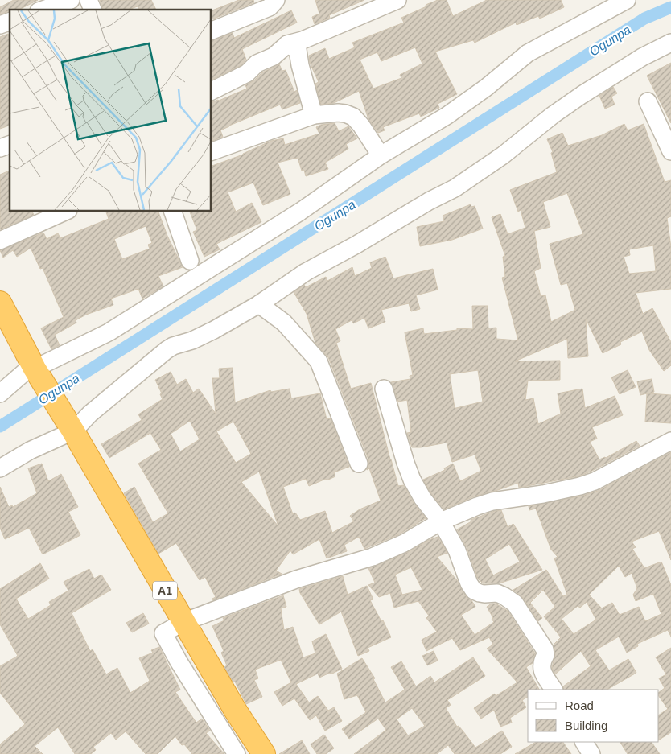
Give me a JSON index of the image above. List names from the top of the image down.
{
  "streets": {
    "highway": ["A1"]
  },
  "water": ["Ogunpa"],
  "legend": ["Road", "Building"]
}
